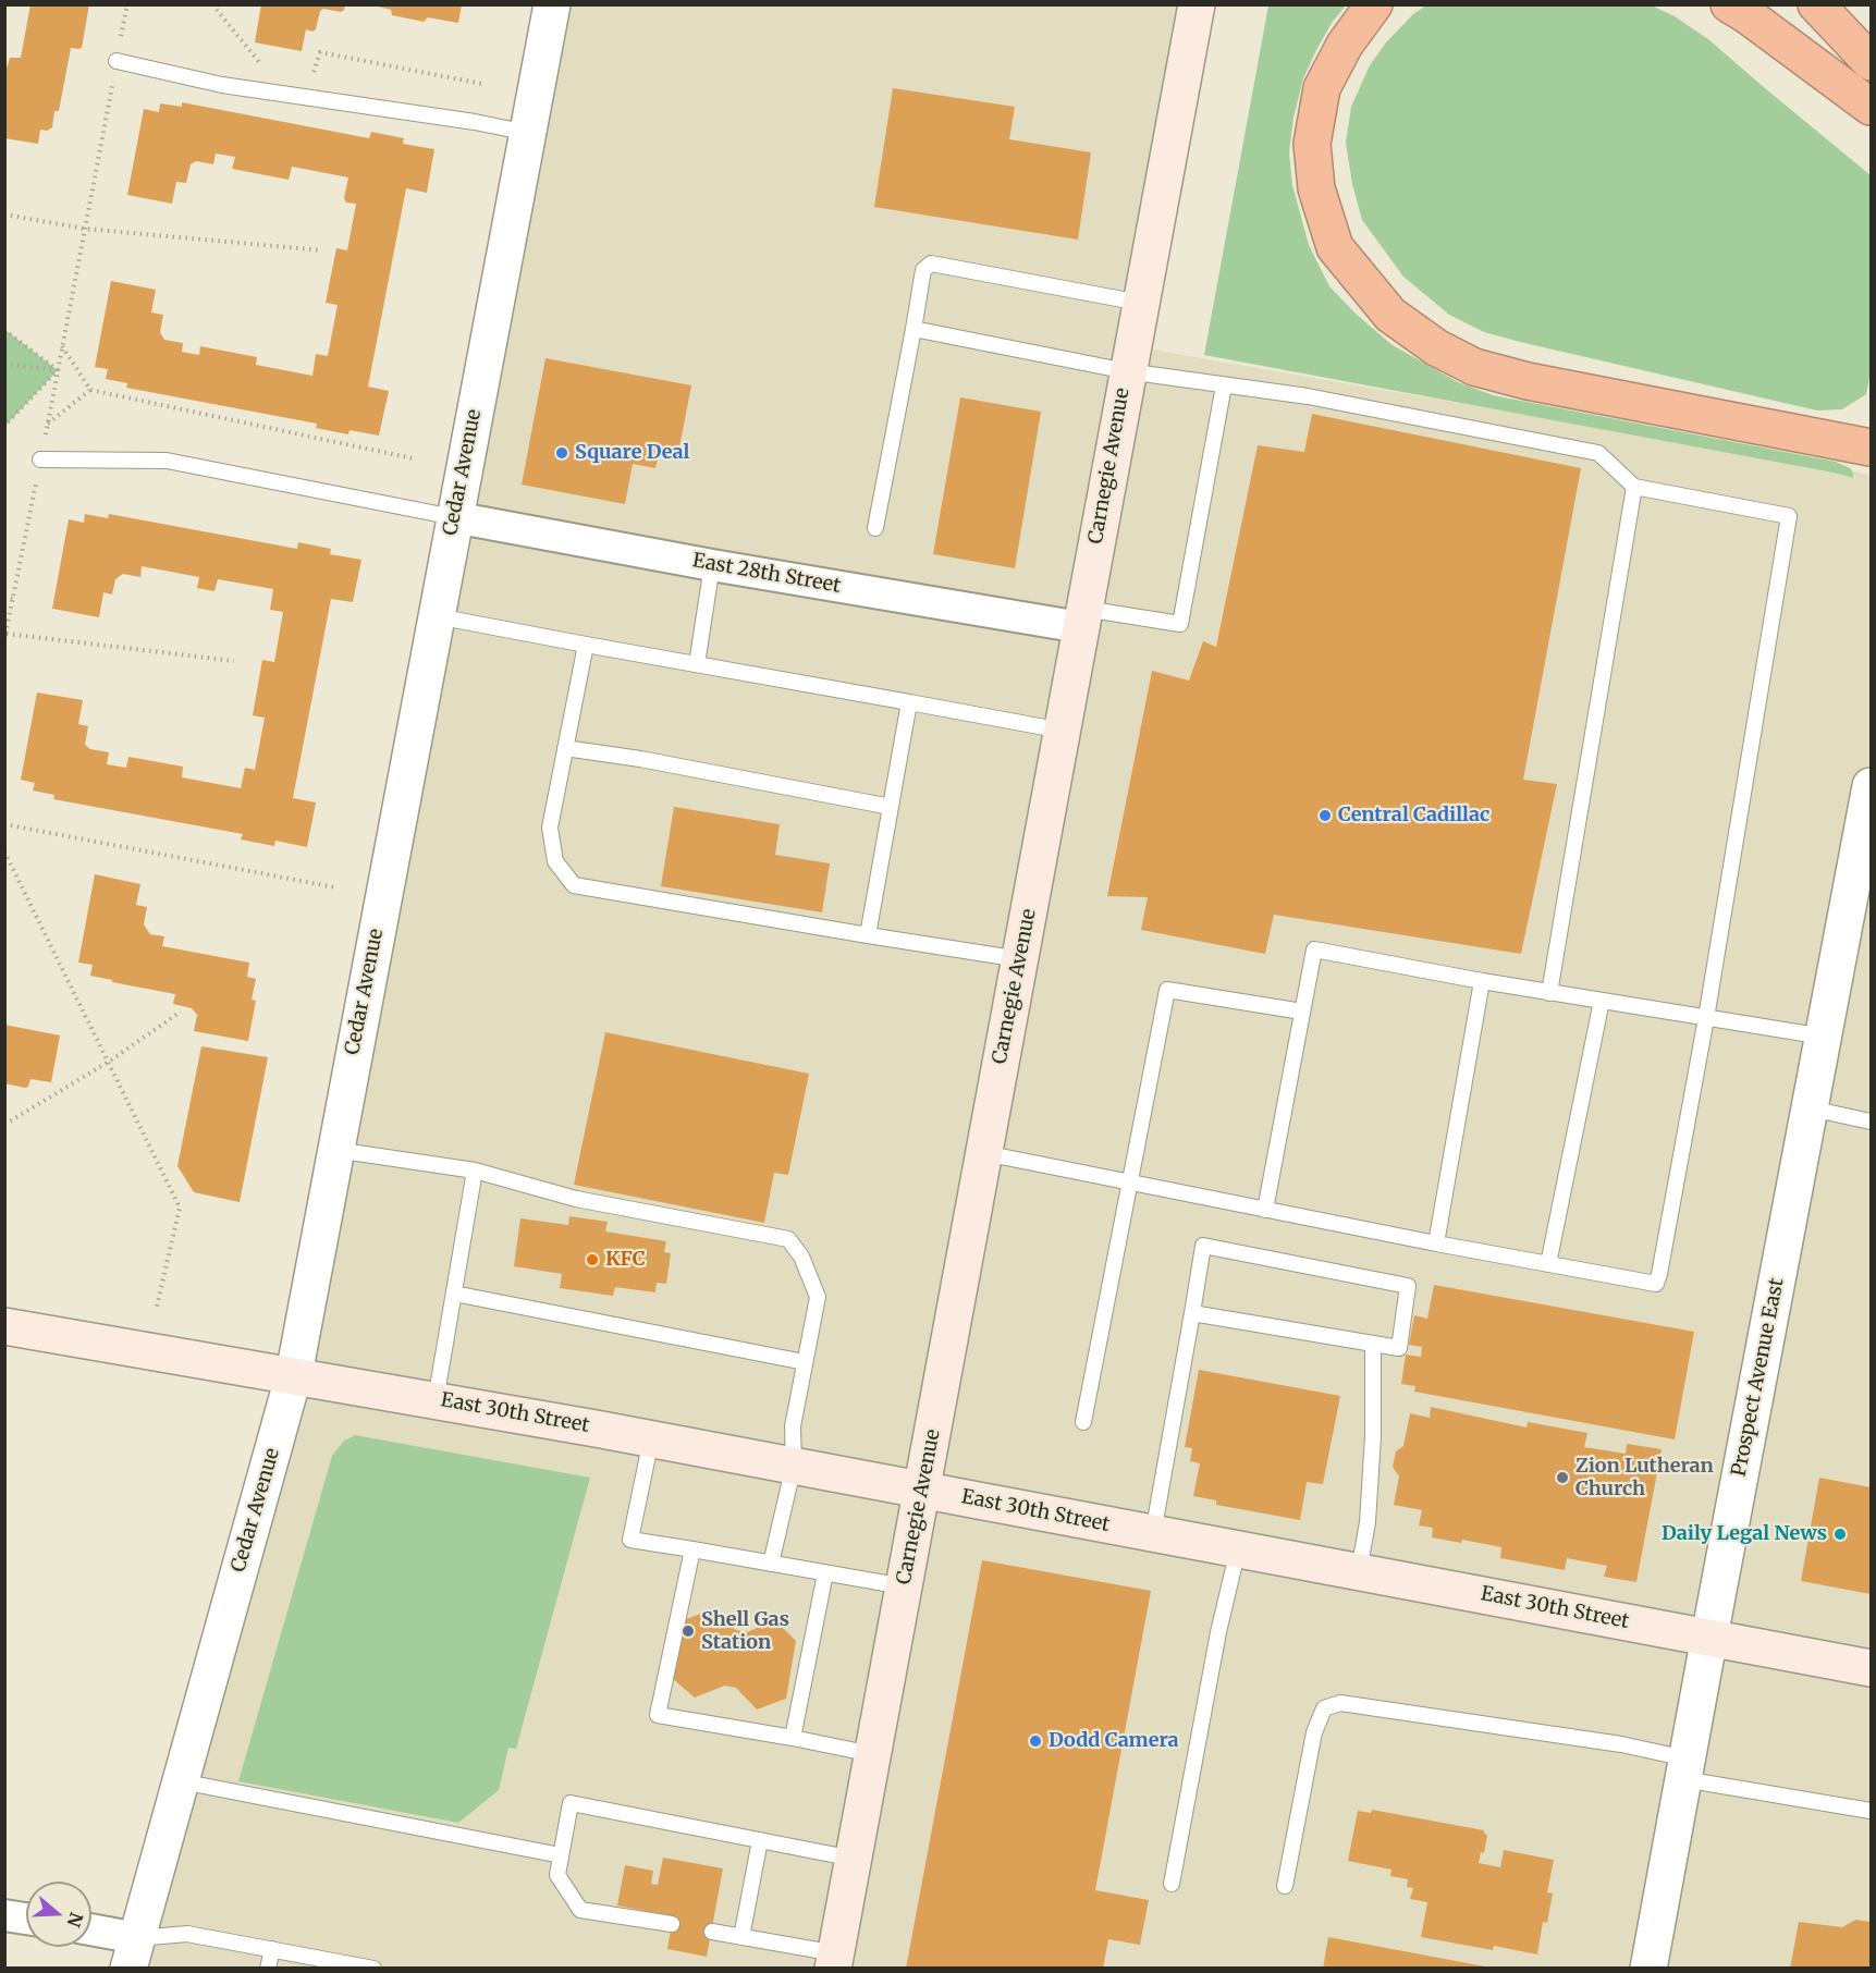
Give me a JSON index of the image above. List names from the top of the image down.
{
  "streets": {
    "main road": ["Carnegie Avenue", "East 30th Street"],
    "street": ["Cedar Avenue", "East 28th Street", "Prospect Avenue East"]
  },
  "crossings": [
    ["Carnegie Avenue", "East 28th Street"],
    ["Carnegie Avenue", "East 30th Street"],
    ["Cedar Avenue", "East 28th Street"],
    ["Cedar Avenue", "East 30th Street"],
    ["Prospect Avenue East", "East 30th Street"]
  ],
  "places": [
    "Square Deal",
    "Central Cadillac",
    "KFC",
    "Zion Lutheran Church",
    "Daily Legal News",
    "Shell Gas Station",
    "Dodd Camera"
  ],
  "north": "right"
}
